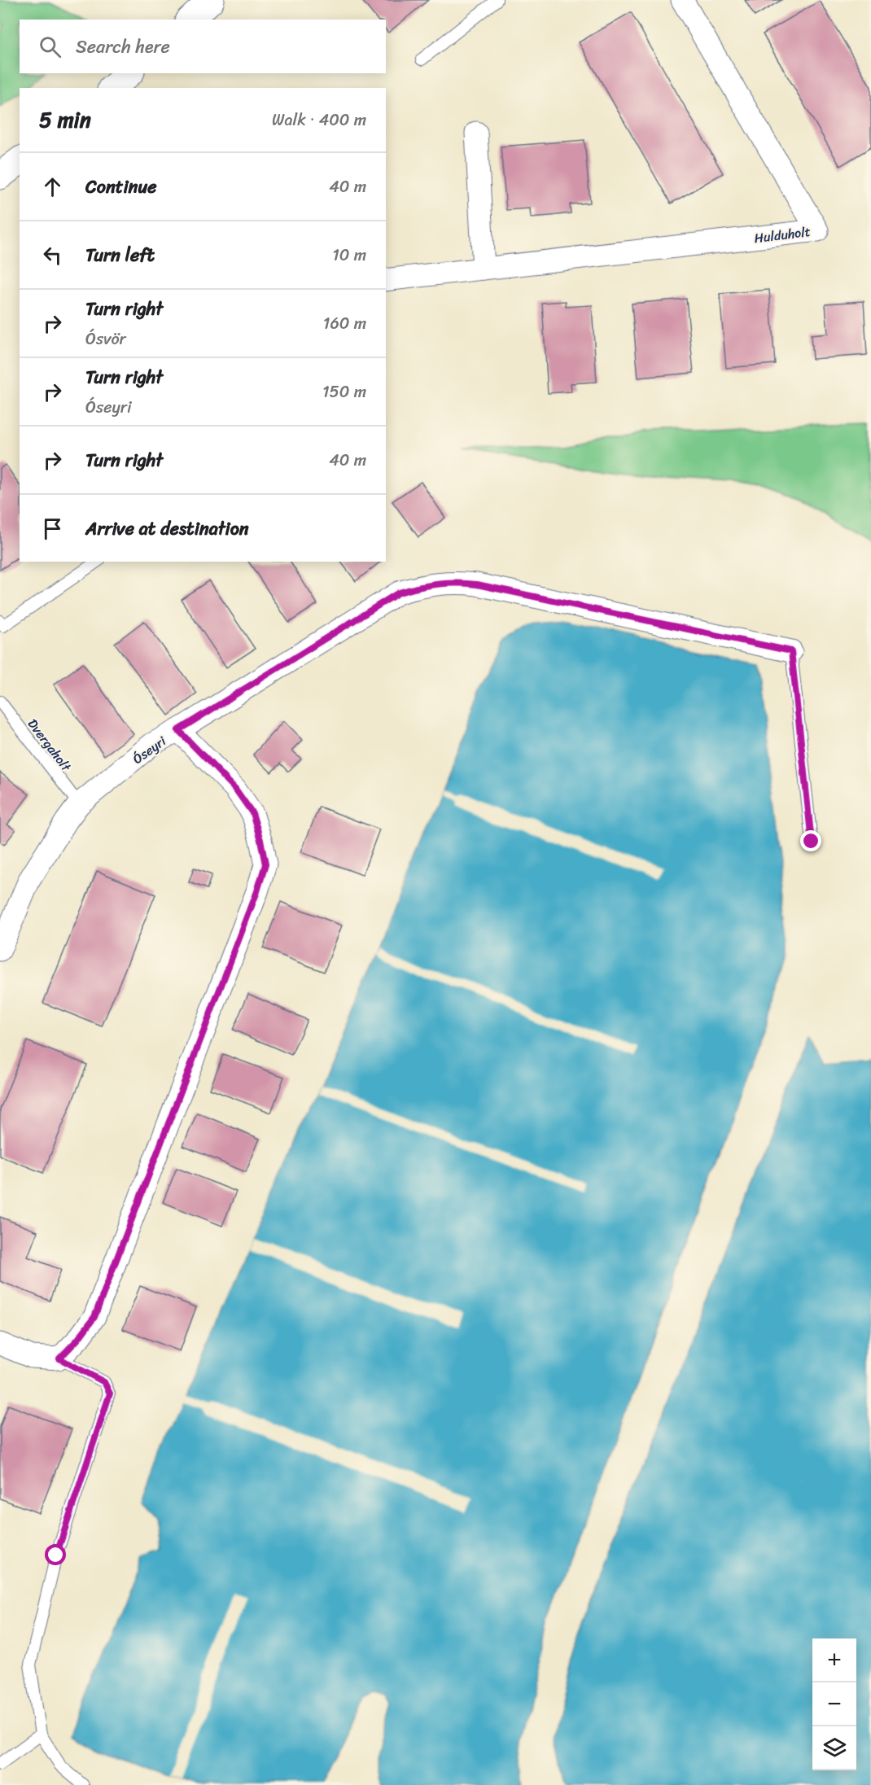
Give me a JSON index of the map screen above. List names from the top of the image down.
{
  "streets": {
    "street": ["Hulduholt", "Óseyri"],
    "lane": ["Dvergaholt"]
  },
  "crossings": [
    ["Dvergaholt", "Óseyri"]
  ],
  "page": {
    "search": "Search here",
    "heading": ["5 min", "Walk · 400 m"],
    "list": [
      ["Continue", "40 m"],
      ["Turn left", "10 m"],
      ["Turn right", "Ósvör", "160 m"],
      ["Turn right", "Óseyri", "150 m"],
      ["Turn right", "40 m"],
      "Arrive at destination"
    ],
    "map_buttons": ["+", "−"]
  }
}
